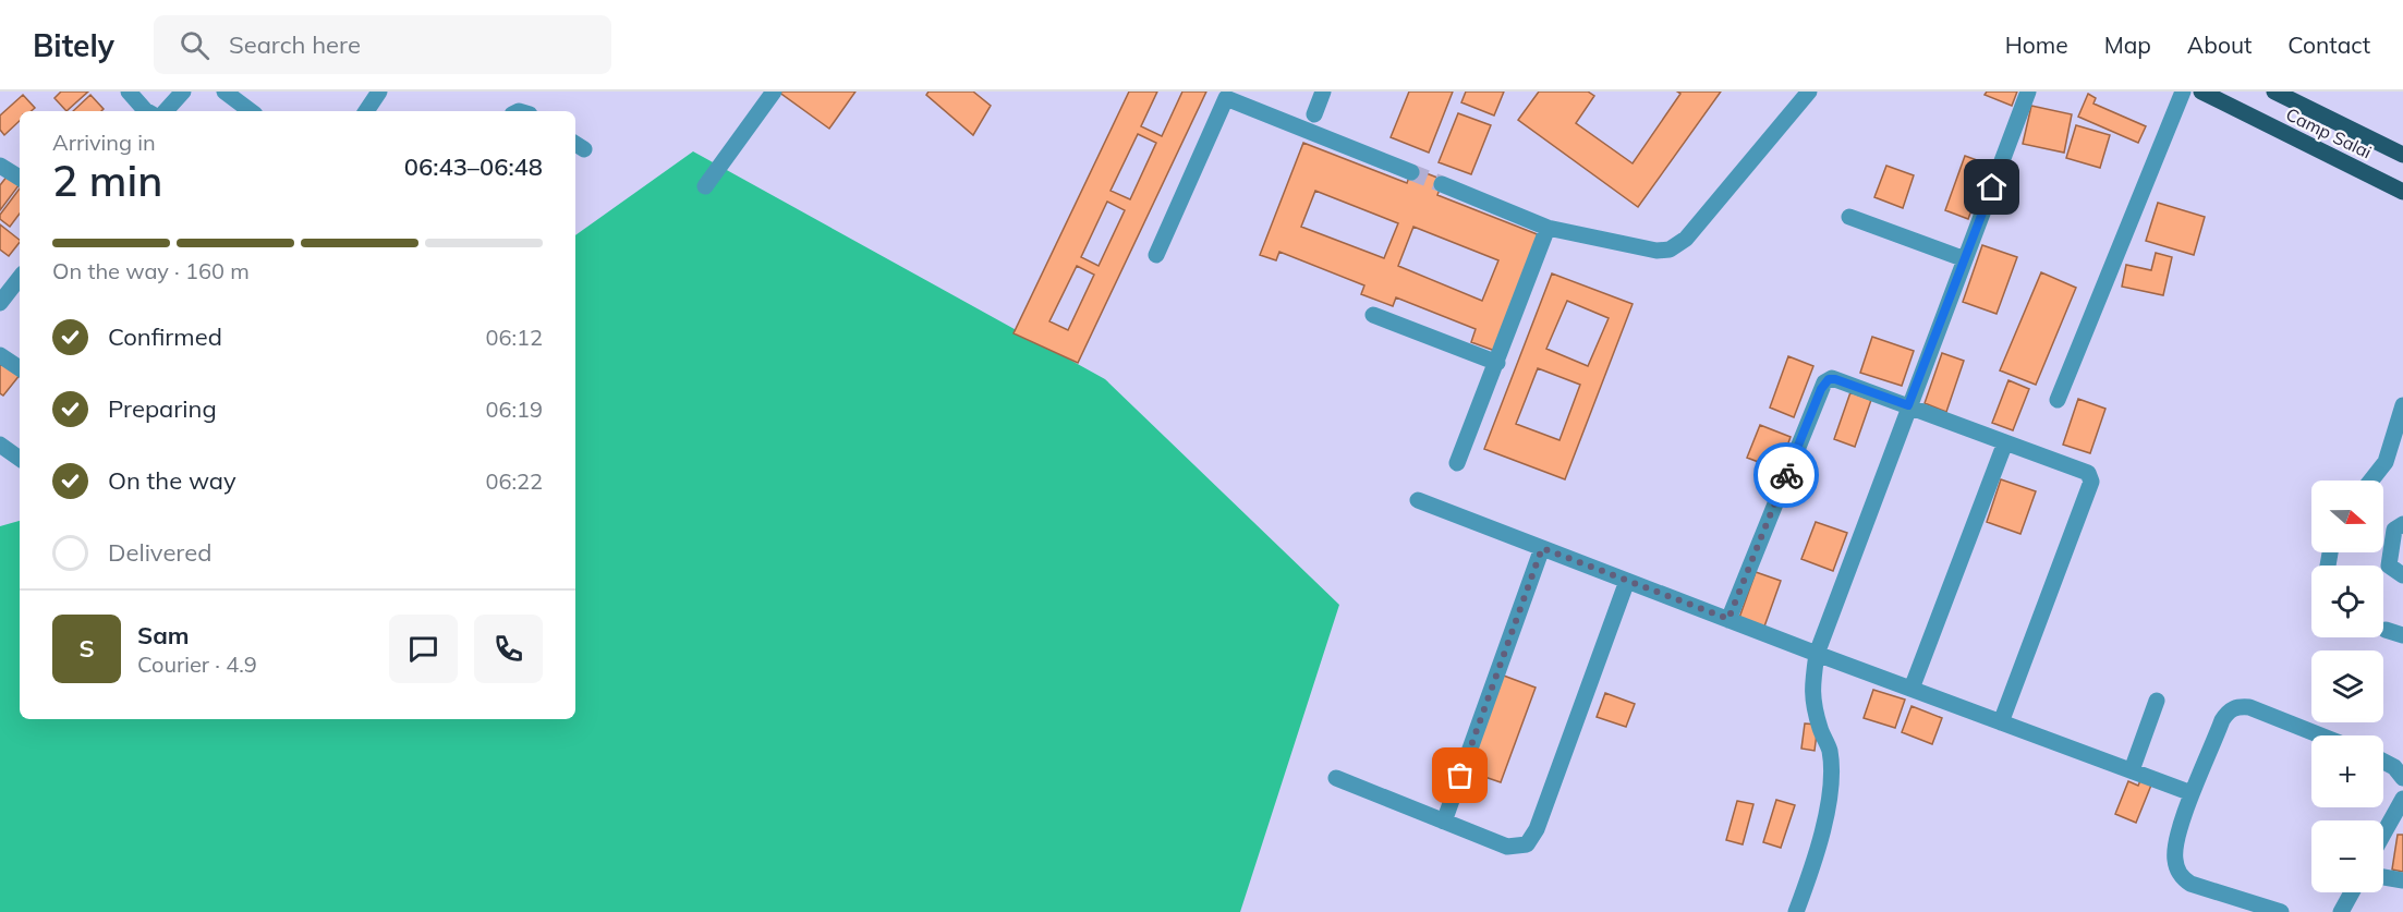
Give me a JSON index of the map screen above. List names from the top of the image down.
{
  "streets": {
    "main road": ["Camp Salai"]
  },
  "north": "right",
  "page": {
    "header": "Bitely",
    "search": "Search here",
    "nav": [
      "Home",
      "Map",
      "About",
      "Contact"
    ],
    "heading": ["2 min", "Arriving in", "06:43–06:48"],
    "panel": ["Sam", "Courier · 4.9"],
    "bar": "On the way · 160 m",
    "list": [
      ["Confirmed", "06:12"],
      ["Preparing", "06:19"],
      ["On the way", "06:22"],
      "Delivered"
    ],
    "map_buttons": ["+", "−"],
    "round": "S"
  }
}
